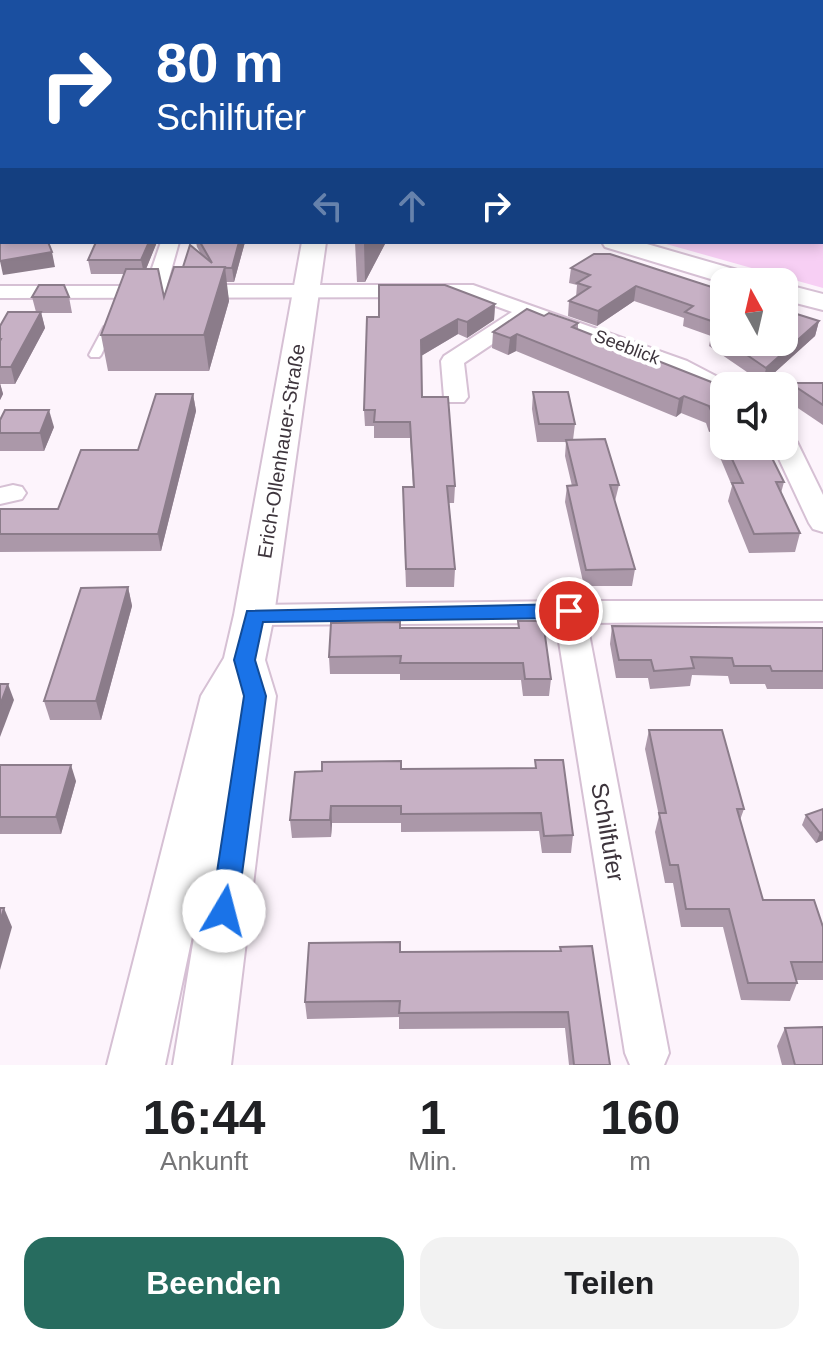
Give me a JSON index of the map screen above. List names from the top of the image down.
{
  "streets": {
    "street": ["Seeblick", "Erich-Ollenhauer-Straße", "Schilfufer"]
  },
  "crossings": [
    ["Seeblick", "Erich-Ollenhauer-Straße"]
  ],
  "north": "top",
  "page": {
    "turn": ["80 m", "Schilfufer"],
    "eta": [
      "16:44",
      "Ankunft",
      "1",
      "Min.",
      "160",
      "m"
    ],
    "buttons": ["Beenden", "Teilen"]
  }
}
